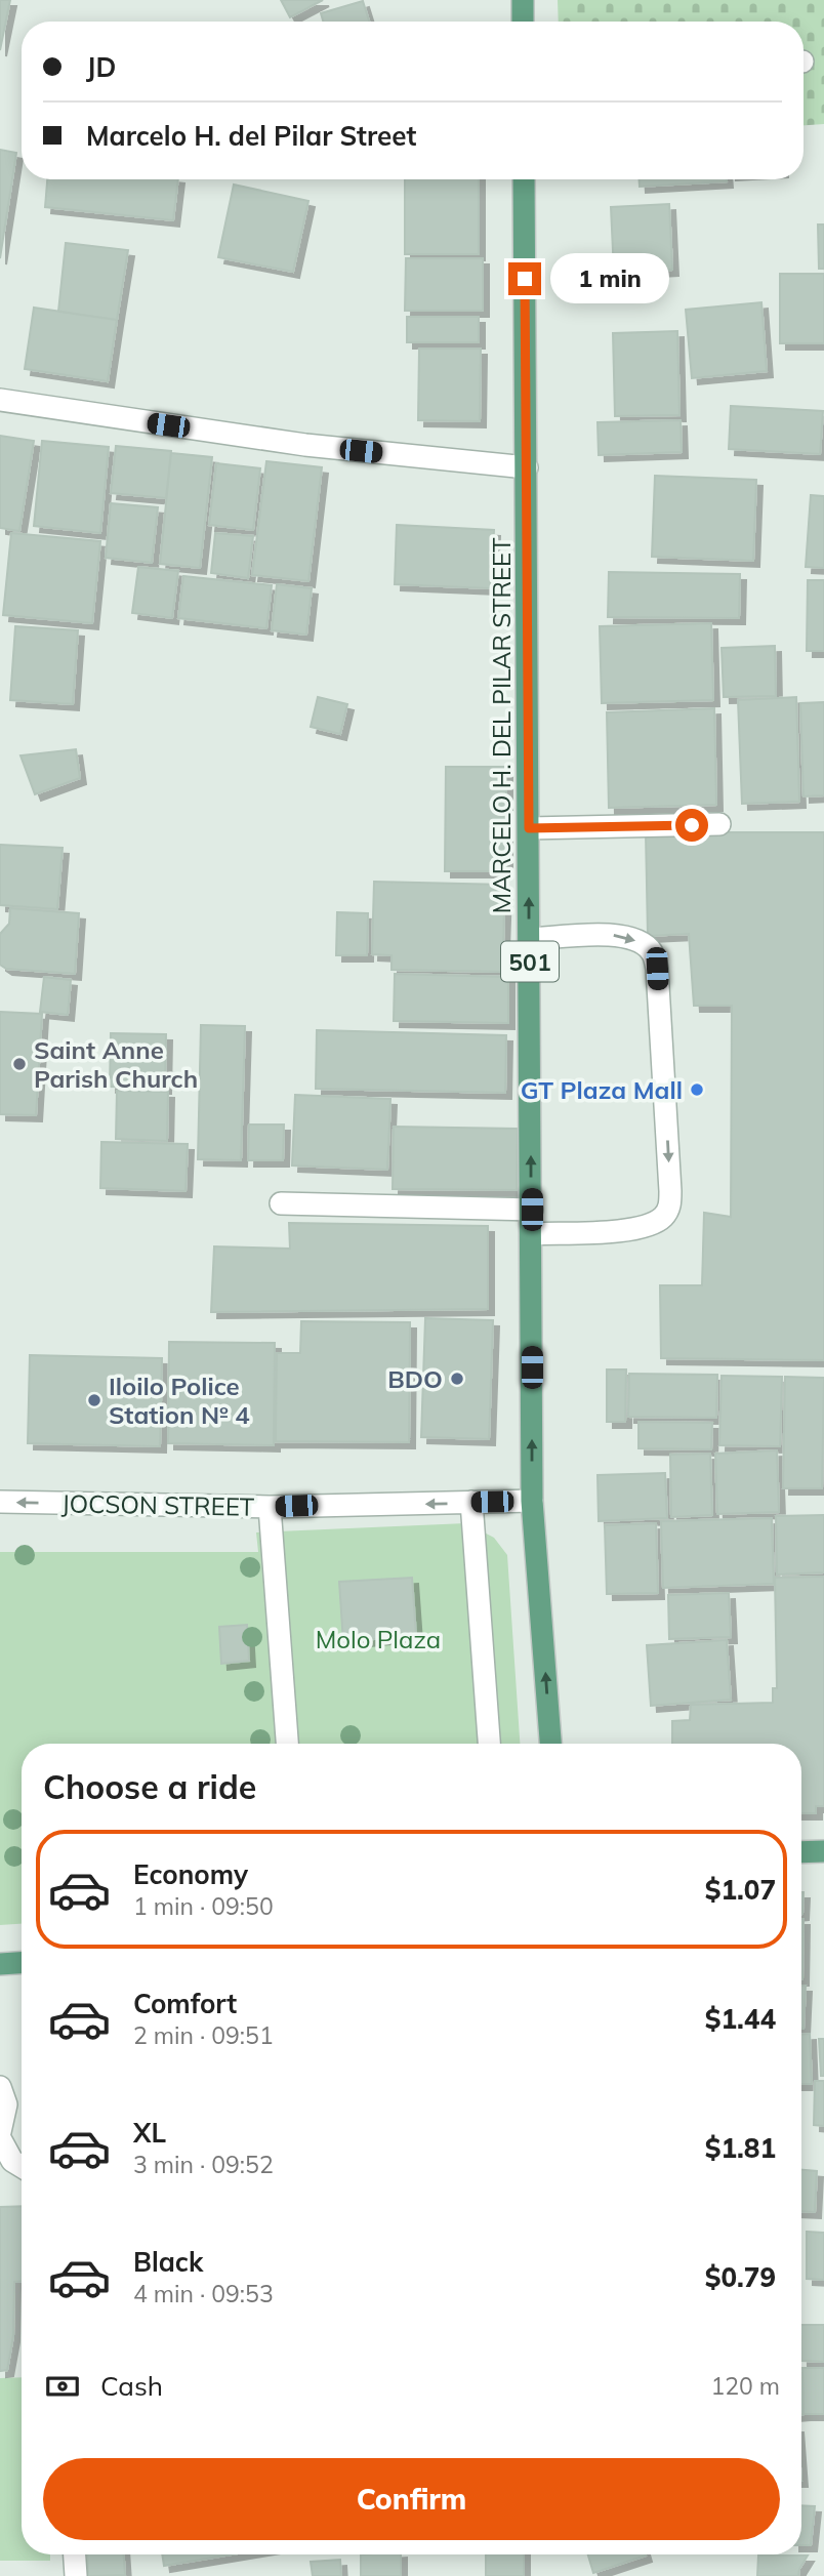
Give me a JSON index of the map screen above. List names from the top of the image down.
{
  "streets": {
    "main road": ["MARCELO H. DEL PILAR STREET", "501"],
    "street": ["JOCSON STREET"]
  },
  "crossings": [
    ["MARCELO H. DEL PILAR STREET", "JOCSON STREET"]
  ],
  "one_way": ["MARCELO H. DEL PILAR STREET", "JOCSON STREET"],
  "parks": ["Molo Plaza"],
  "places": [
    "Saint Anne Parish Church",
    "GT Plaza Mall",
    "BDO",
    "Iloilo Police Station № 4"
  ],
  "page": {
    "banner": ["JD", "Marcelo H. del Pilar Street"],
    "bubble": "1 min",
    "heading": "Choose a ride",
    "list": [
      {
        "name": "Economy",
        "note": "1 min · 09:50",
        "value": "$1.07"
      },
      {
        "name": "Comfort",
        "note": "2 min · 09:51",
        "value": "$1.44"
      },
      {
        "name": "XL",
        "note": "3 min · 09:52",
        "value": "$1.81"
      },
      {
        "name": "Black",
        "note": "4 min · 09:53",
        "value": "$0.79"
      }
    ],
    "pay": ["Cash", "120 m"],
    "buttons": "Confirm"
  }
}
